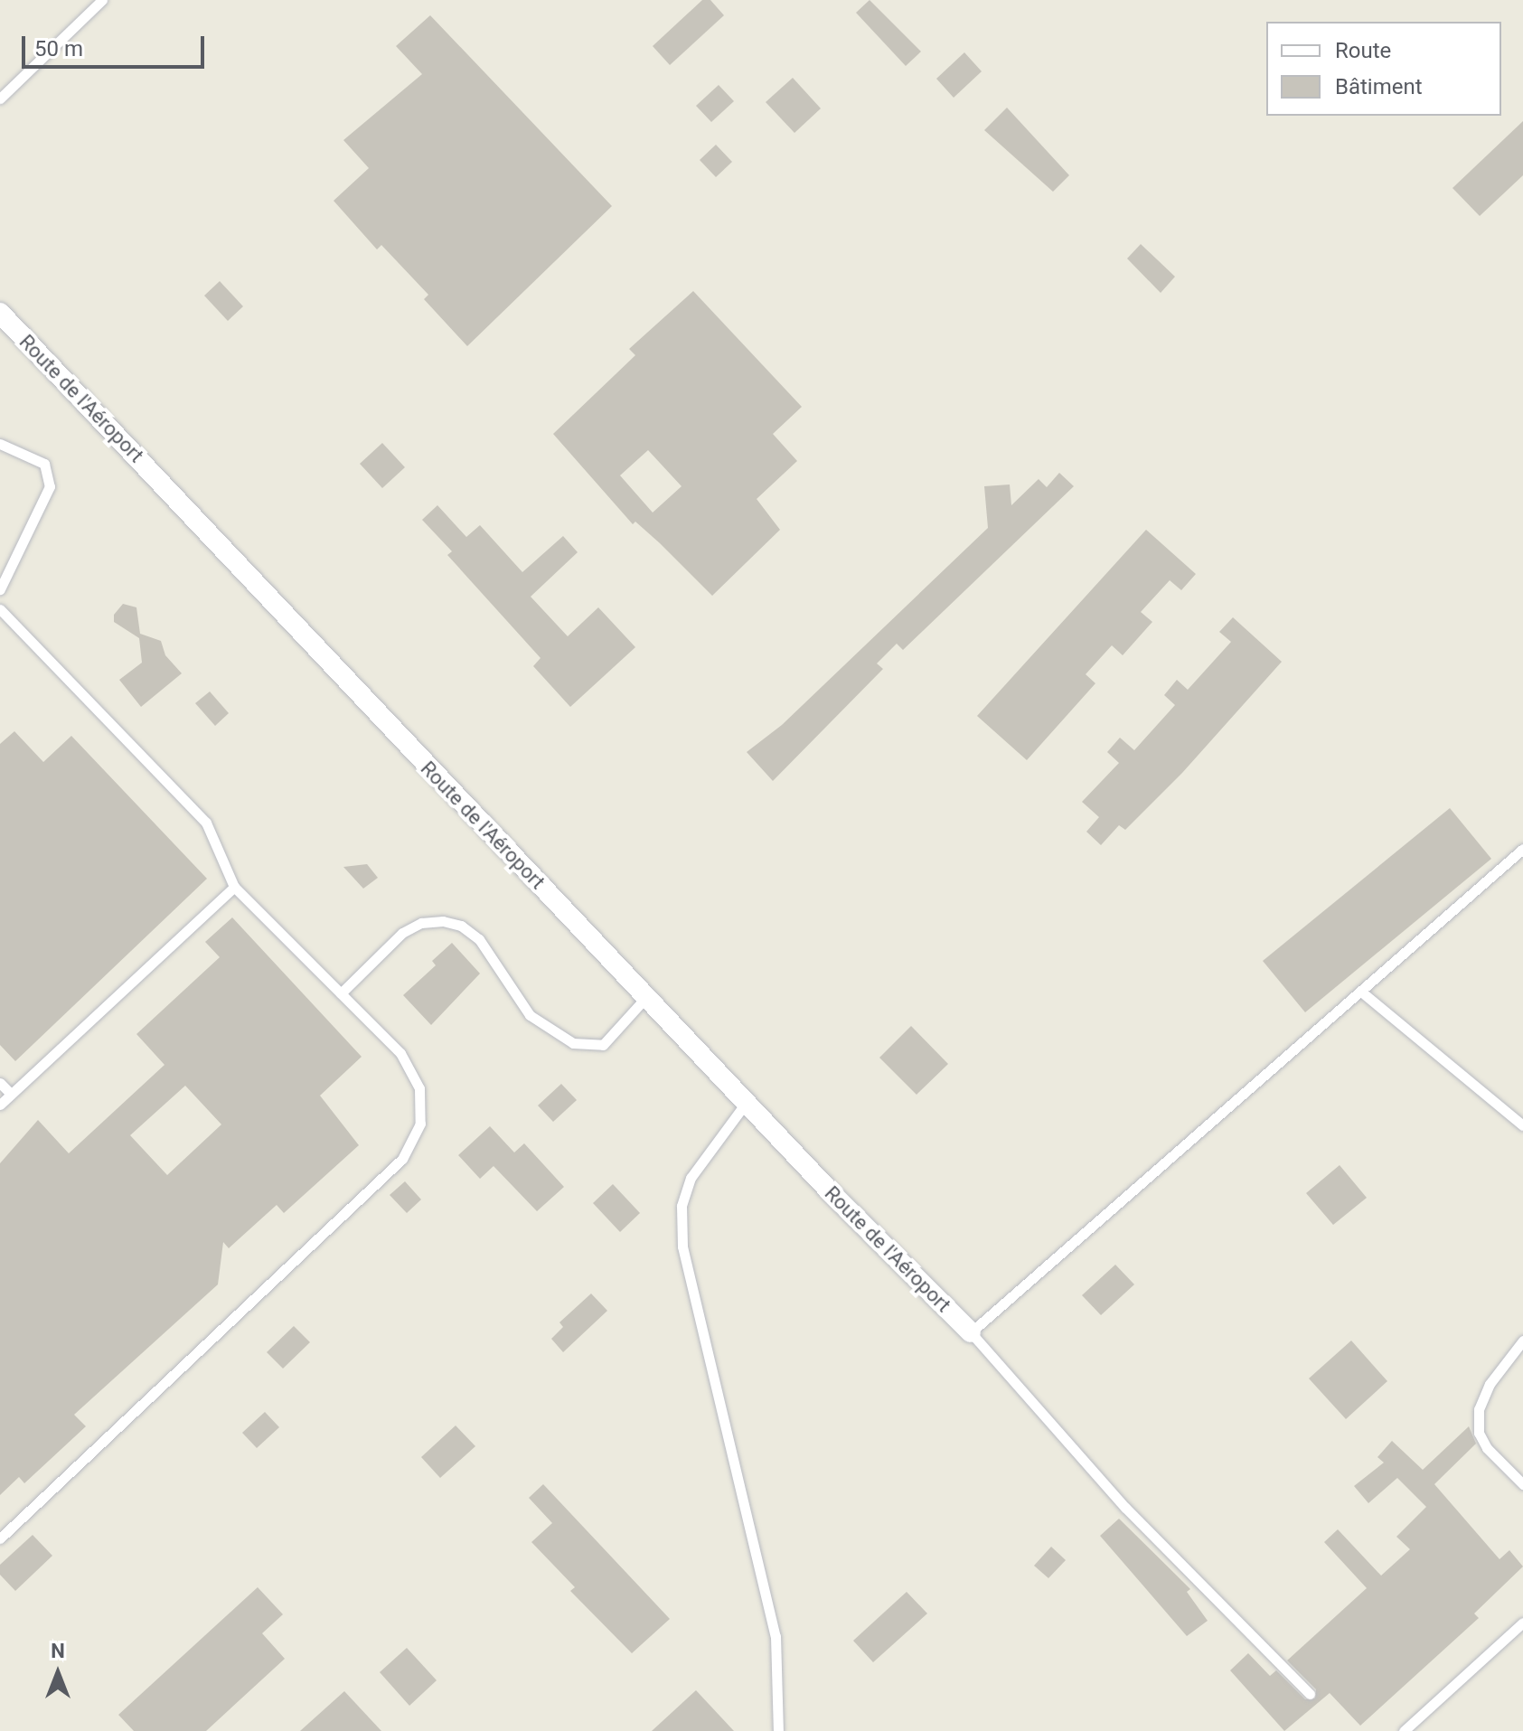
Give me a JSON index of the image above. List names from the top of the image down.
{
  "streets": {
    "street": ["Route de l'Aéroport"]
  },
  "legend": ["Route", "Bâtiment"],
  "scale_bar": "50 m",
  "north": "top"
}
